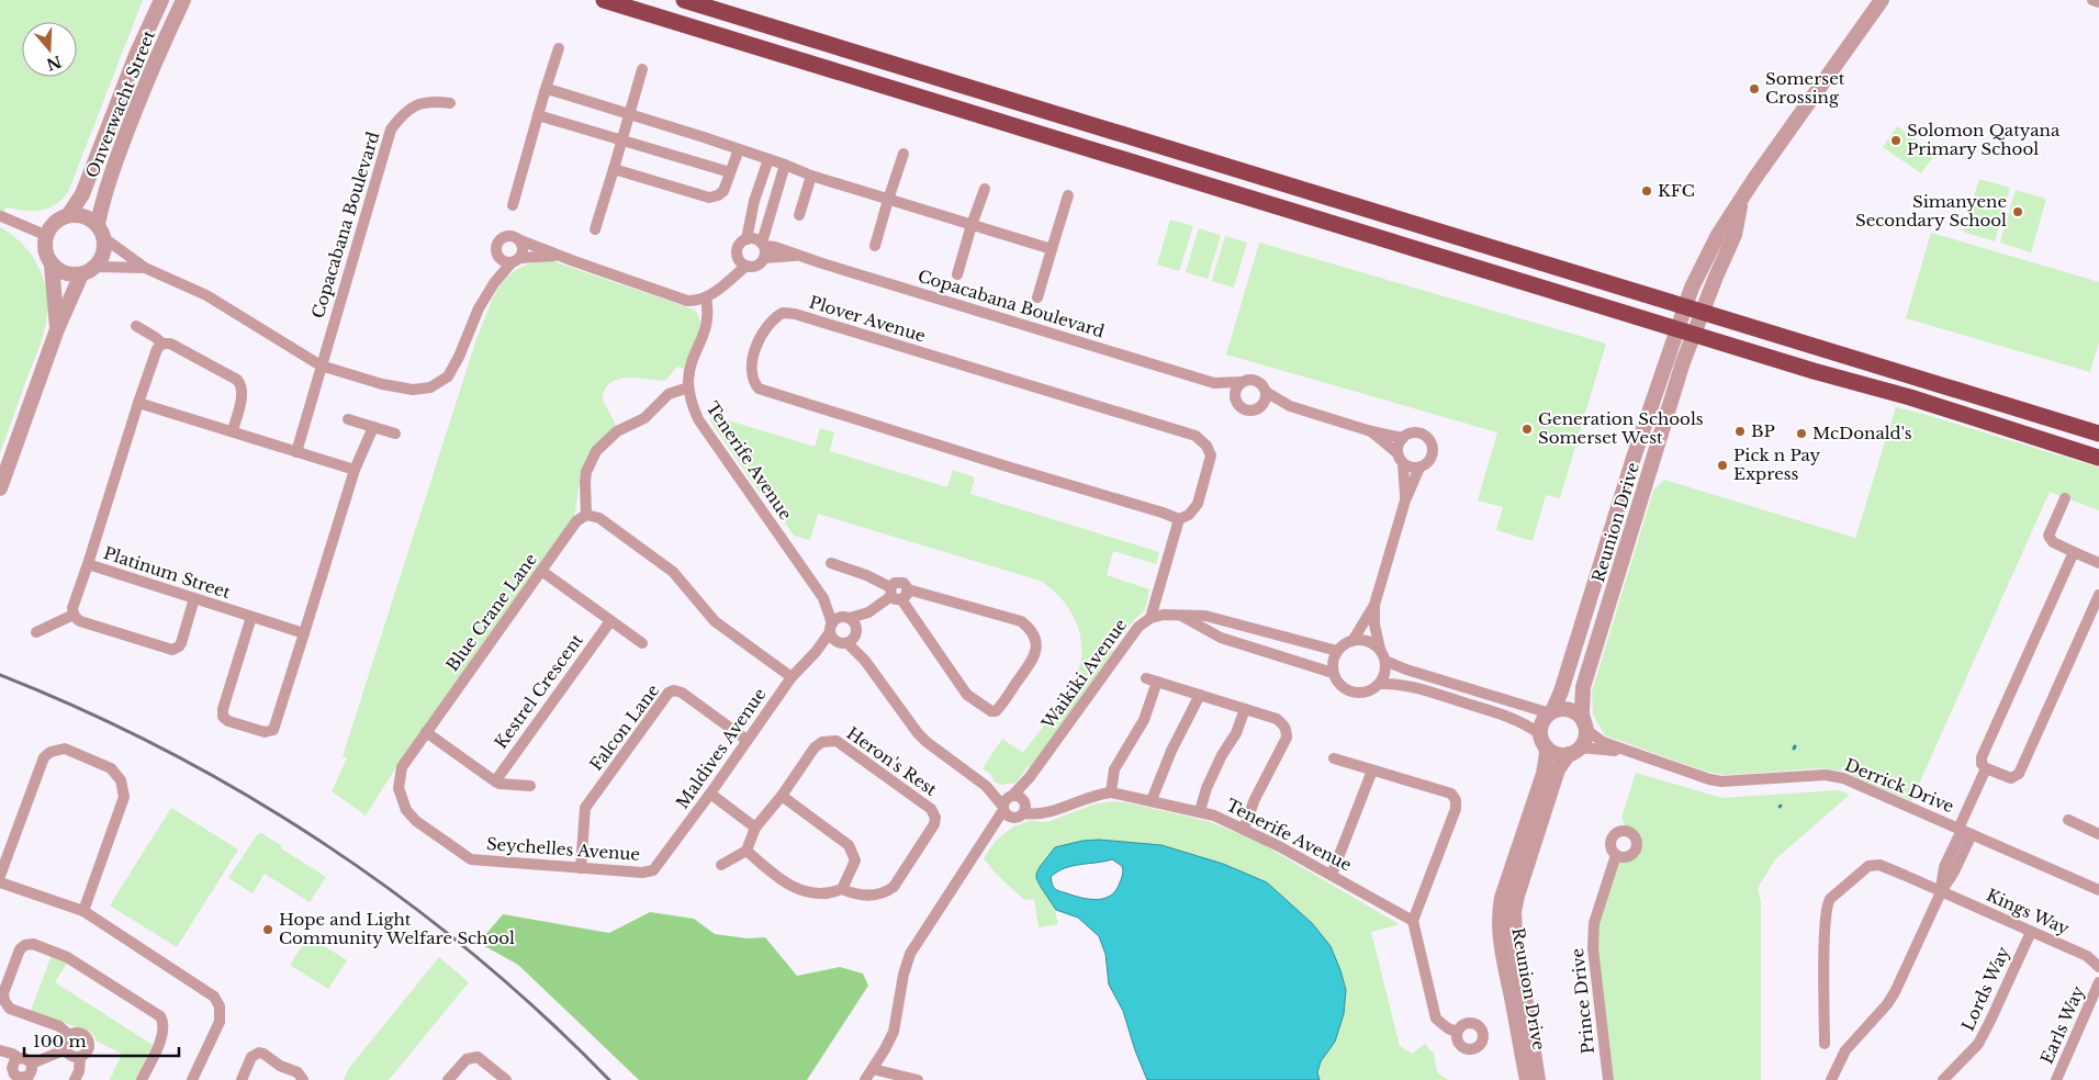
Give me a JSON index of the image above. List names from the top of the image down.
{
  "streets": {
    "street": [
      "Onverwacht Street",
      "Copacabana Boulevard",
      "Plover Avenue",
      "Tenerife Avenue",
      "Reunion Drive",
      "Platinum Street",
      "Blue Crane Lane",
      "Waikiki Avenue",
      "Kestrel Crescent",
      "Falcon Lane",
      "Maldives Avenue",
      "Heron's Rest",
      "Derrick Drive",
      "Seychelles Avenue",
      "Kings Way",
      "Lords Way",
      "Prince Drive",
      "Earls Way"
    ]
  },
  "crossings": [
    ["Tenerife Avenue", "Waikiki Avenue"],
    ["Tenerife Avenue", "Maldives Avenue"],
    ["Reunion Drive", "Derrick Drive"],
    ["Blue Crane Lane", "Seychelles Avenue"],
    ["Falcon Lane", "Maldives Avenue"],
    ["Falcon Lane", "Seychelles Avenue"],
    ["Maldives Avenue", "Seychelles Avenue"],
    ["Kings Way", "Lords Way"]
  ],
  "places": [
    "Somerset Crossing",
    "Solomon Qatyana Primary School",
    "KFC",
    "Simanyene Secondary School",
    "Generation Schools Somerset West",
    "BP",
    "McDonald's",
    "Pick n Pay Express",
    "Hope and Light Community Welfare School"
  ],
  "scale_bar": "100 m",
  "north": "bottom"
}
